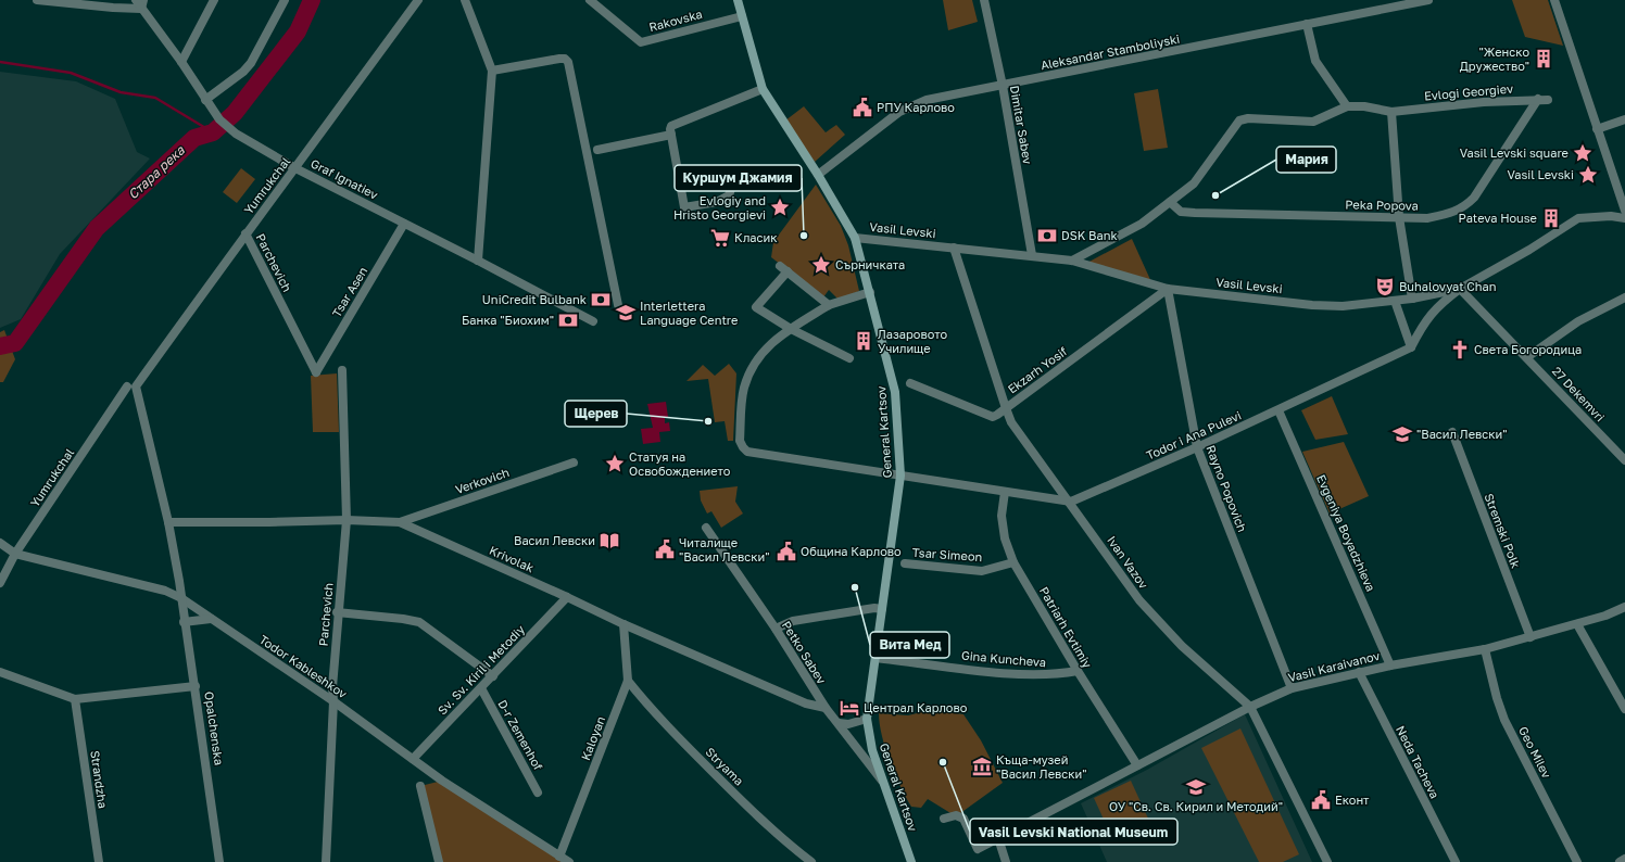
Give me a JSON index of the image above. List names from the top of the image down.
{
  "streets": {
    "main road": ["General Kartsov"],
    "street": [
      "Rakovska",
      "Aleksandar Stamboliyski",
      "Evlogi Georgiev",
      "Dimitar Sabev",
      "Graf Ignatiev",
      "Yumrukchal",
      "Peka Popova",
      "Vasil Levski",
      "Parchevich",
      "Tsar Asen",
      "Ekzarh Yosif",
      "27 Dekemvri",
      "Todor i Ana Pulevi",
      "Verkovich",
      "Rayno Popovich",
      "Stremski Polk",
      "Evgeniya Boyadzhieva",
      "Tsar Simeon",
      "Krivolak",
      "Ivan Vazov",
      "Patriarh Evtimiy",
      "Petko Sabev",
      "Gina Kuncheva",
      "Todor Kableshkov",
      "Vasil Karaivanov",
      "Sv. Sv. Kiril i Metodiy",
      "Opalchenska",
      "D-r Zemenhof",
      "Kaloyan",
      "Geo Milev",
      "Neda Tacheva",
      "Stryama",
      "Strandzha"
    ]
  },
  "crossings": [
    ["Rakovska", "General Kartsov"],
    ["Aleksandar Stamboliyski", "Dimitar Sabev"],
    ["Aleksandar Stamboliyski", "General Kartsov"],
    ["Evlogi Georgiev", "Peka Popova"],
    ["Evlogi Georgiev", "Vasil Levski"],
    ["Dimitar Sabev", "Vasil Levski"],
    ["Graf Ignatiev", "Yumrukchal"],
    ["Graf Ignatiev", "Tsar Asen"],
    ["Yumrukchal", "Parchevich"],
    ["Yumrukchal", "Todor Kableshkov"],
    ["Yumrukchal", "Opalchenska"],
    ["Vasil Levski", "Ekzarh Yosif"],
    ["Vasil Levski", "27 Dekemvri"],
    ["Vasil Levski", "General Kartsov"],
    ["Vasil Levski", "Rayno Popovich"],
    ["Vasil Levski", "Ivan Vazov"],
    ["Parchevich", "Tsar Asen"],
    ["Parchevich", "Krivolak"],
    ["Parchevich", "Todor Kableshkov"],
    ["Ekzarh Yosif", "Rayno Popovich"],
    ["Ekzarh Yosif", "Ivan Vazov"],
    ["General Kartsov", "Petko Sabev"],
    ["General Kartsov", "Gina Kuncheva"],
    ["Todor i Ana Pulevi", "Rayno Popovich"],
    ["Todor i Ana Pulevi", "Evgeniya Boyadzhieva"],
    ["Todor i Ana Pulevi", "Ivan Vazov"],
    ["Verkovich", "Krivolak"],
    ["Rayno Popovich", "Vasil Karaivanov"],
    ["Stremski Polk", "Vasil Karaivanov"],
    ["Evgeniya Boyadzhieva", "Vasil Karaivanov"],
    ["Tsar Simeon", "Patriarh Evtimiy"],
    ["Krivolak", "Petko Sabev"],
    ["Krivolak", "Sv. Sv. Kiril i Metodiy"],
    ["Krivolak", "Opalchenska"],
    ["Krivolak", "Kaloyan"],
    ["Ivan Vazov", "Vasil Karaivanov"],
    ["Patriarh Evtimiy", "Gina Kuncheva"],
    ["Patriarh Evtimiy", "Vasil Karaivanov"],
    ["Todor Kableshkov", "Sv. Sv. Kiril i Metodiy"],
    ["Todor Kableshkov", "Opalchenska"],
    ["Todor Kableshkov", "Kaloyan"],
    ["Vasil Karaivanov", "Geo Milev"],
    ["Vasil Karaivanov", "Neda Tacheva"],
    ["Sv. Sv. Kiril i Metodiy", "D-r Zemenhof"],
    ["Kaloyan", "Stryama"]
  ],
  "water": ["Стара река"],
  "places": {
    "building": ["\"Женско Дружество\"", "Pateva House", "Лазаровото Училище"],
    "public building": [
      "РПУ Карлово",
      "Читалище \"Васил Левски\"",
      "Община Карлово",
      "Еконт"
    ],
    "place": [
      "Vasil Levski square",
      "Vasil Levski",
      "Evlogiy and Hristo Georgievi",
      "Сърничката",
      "Статуя на Освобождението"
    ],
    "other": [
      "Мария",
      "Куршум Джамия",
      "Щерев",
      "Вита Мед",
      "Vasil Levski National Museum"
    ],
    "bank": ["DSK Bank", "UniCredit Bulbank", "Банка \"Биохим\""],
    "supermarket": ["Класик"],
    "theatre": ["Buhalovyat Chan"],
    "school or university": ["Interlettera Language Centre", "\"Васил Левски\"", "ОУ \"Св. Св. Кирил и Методий\""],
    "church": ["Света Богородица"],
    "library": ["Васил Левски"],
    "hotel": ["Централ Карлово"],
    "museum": ["Къща-музей \"Васил Левски\""]
  }
}
